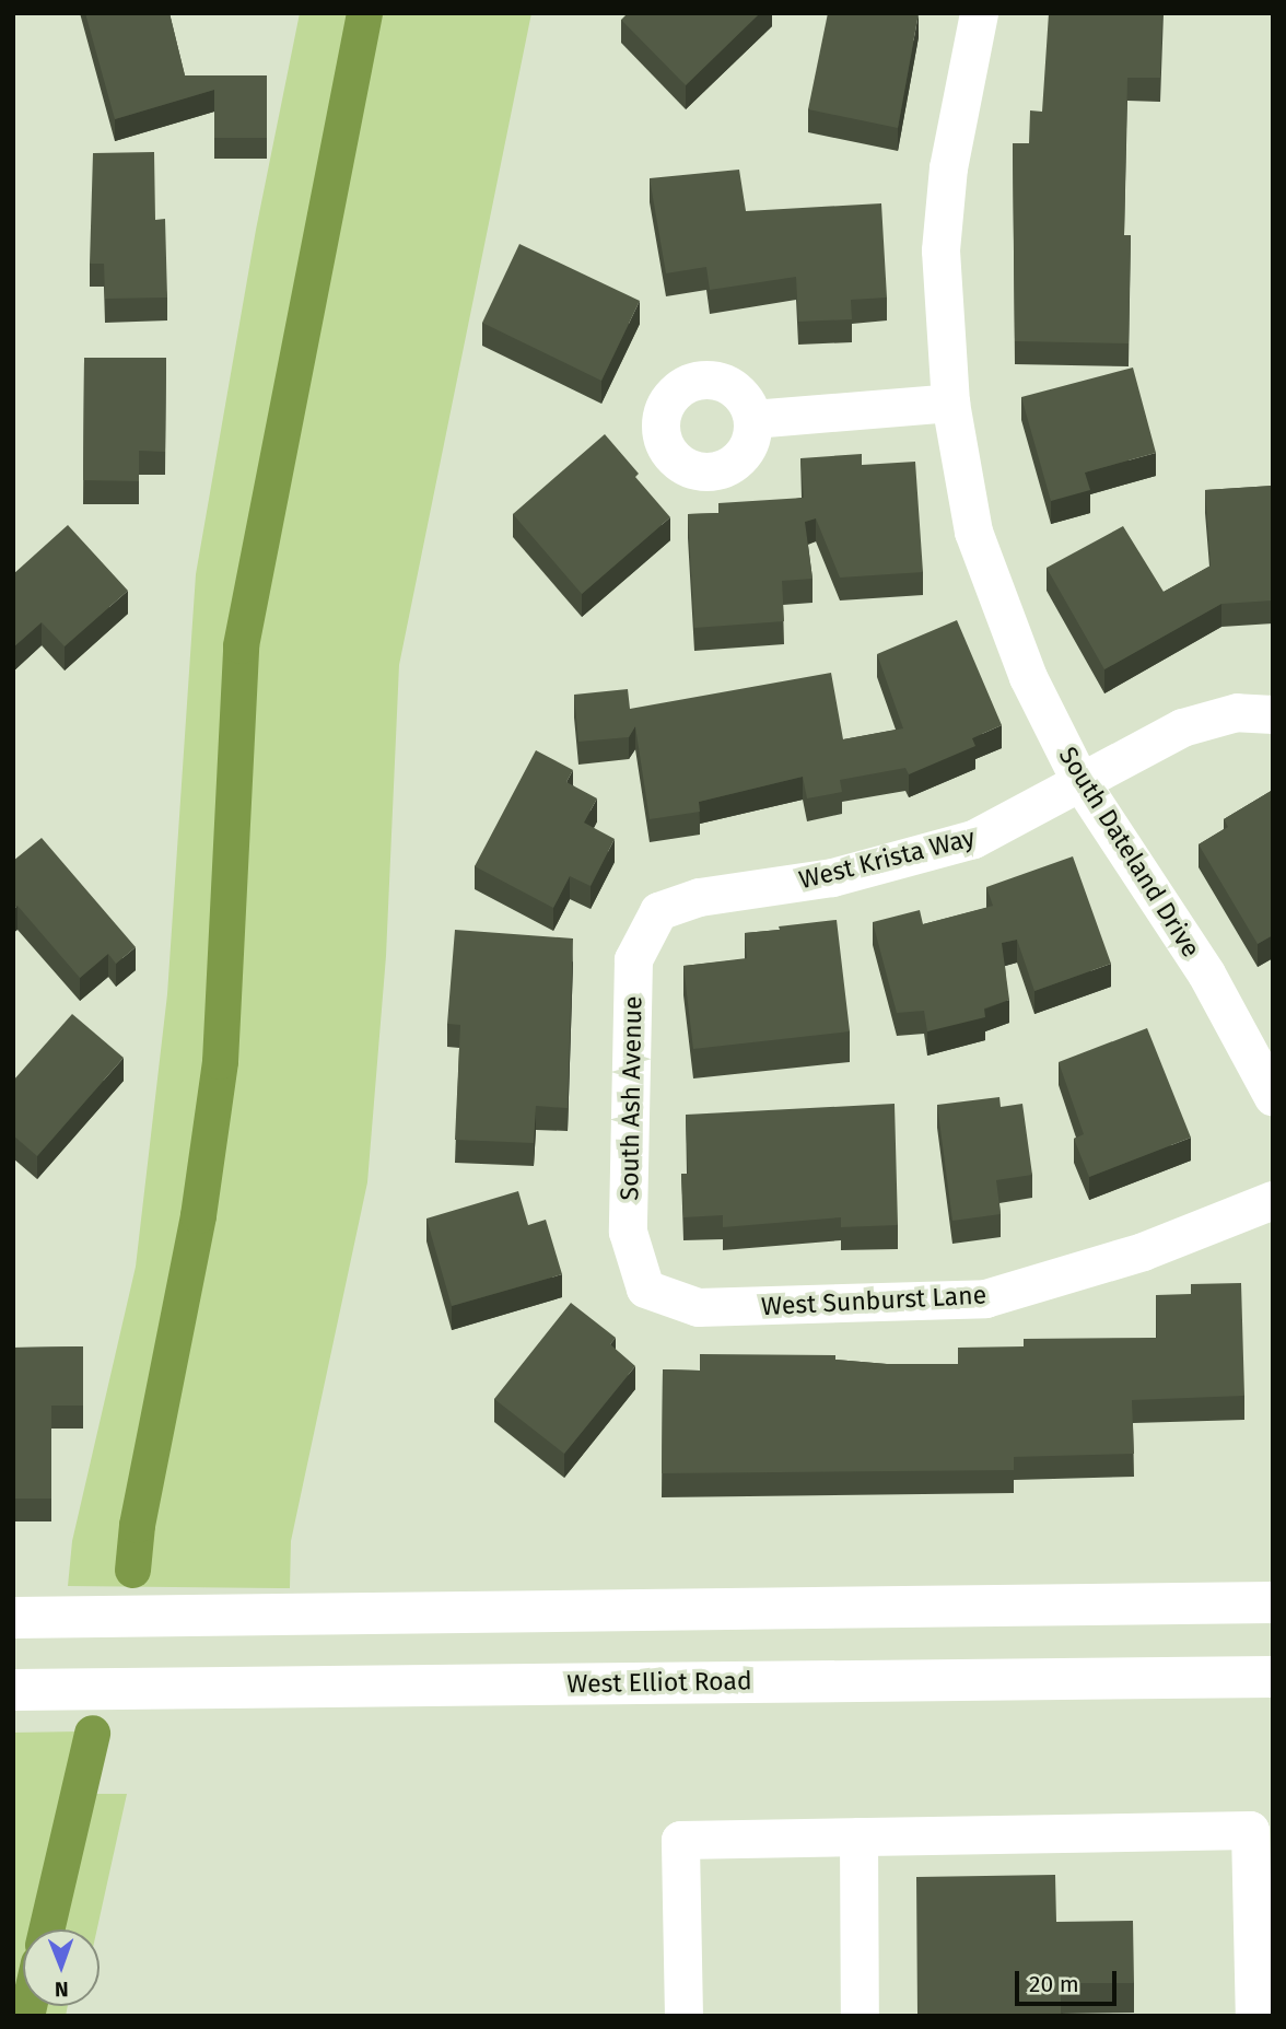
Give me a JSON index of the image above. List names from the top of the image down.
{
  "streets": {
    "main road": ["West Elliot Road"],
    "street": [
      "South Dateland Drive",
      "West Krista Way",
      "South Ash Avenue",
      "West Sunburst Lane"
    ]
  },
  "crossings": [
    ["South Dateland Drive", "West Krista Way"],
    ["West Krista Way", "South Ash Avenue"],
    ["South Ash Avenue", "West Sunburst Lane"]
  ],
  "scale_bar": "20 m",
  "north": "bottom"
}
